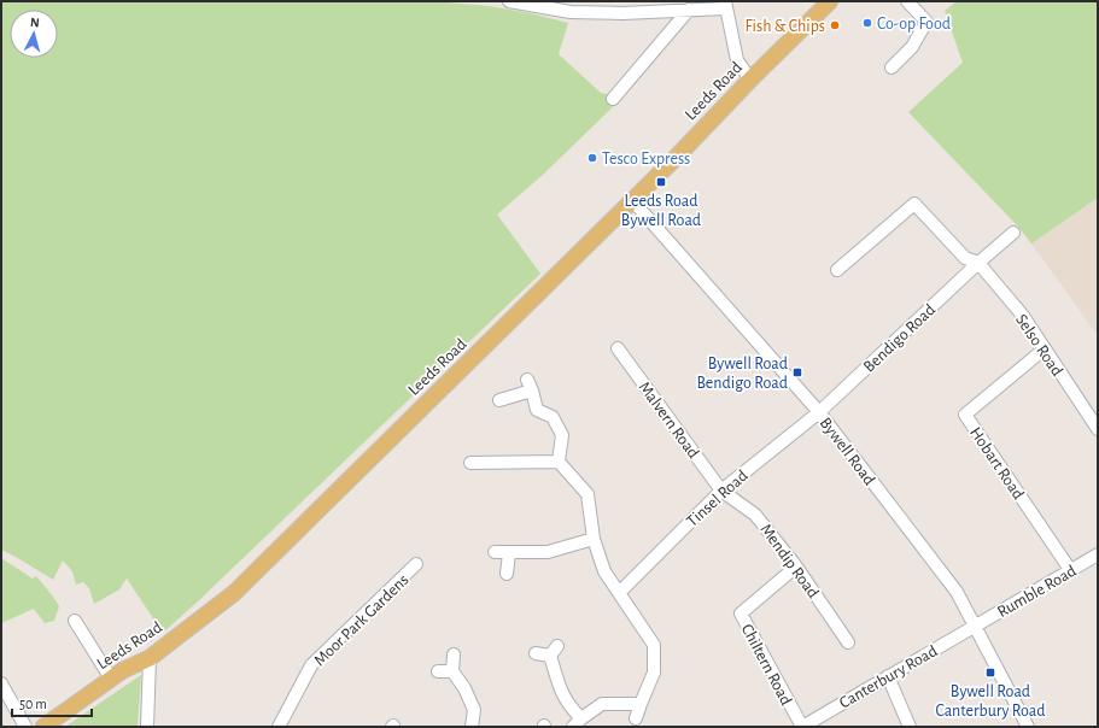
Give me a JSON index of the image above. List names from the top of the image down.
{
  "streets": {
    "main road": ["Leeds Road"],
    "street": [
      "Bendigo Road",
      "Selso Road",
      "Malvern Road",
      "Bywell Road",
      "Hobart Road",
      "Tinsel Road",
      "Mendip Road",
      "Rumble Road",
      "Moor Park Gardens",
      "Chiltern Road",
      "Canterbury Road"
    ]
  },
  "crossings": [
    ["Leeds Road", "Bywell Road"],
    ["Bendigo Road", "Selso Road"],
    ["Bendigo Road", "Bywell Road"],
    ["Bendigo Road", "Tinsel Road"],
    ["Selso Road", "Hobart Road"],
    ["Malvern Road", "Tinsel Road"],
    ["Malvern Road", "Mendip Road"],
    ["Bywell Road", "Tinsel Road"],
    ["Bywell Road", "Rumble Road"],
    ["Bywell Road", "Canterbury Road"],
    ["Hobart Road", "Rumble Road"],
    ["Tinsel Road", "Mendip Road"],
    ["Mendip Road", "Chiltern Road"],
    ["Rumble Road", "Canterbury Road"],
    ["Chiltern Road", "Canterbury Road"]
  ],
  "places": {
    "other": ["Co-op Food", "Fish & Chips", "Tesco Express"],
    "transit": ["Leeds Road Bywell Road", "Bywell Road Bendigo Road", "Bywell Road Canterbury Road"]
  },
  "scale_bar": "50 m",
  "north": "top"
}
